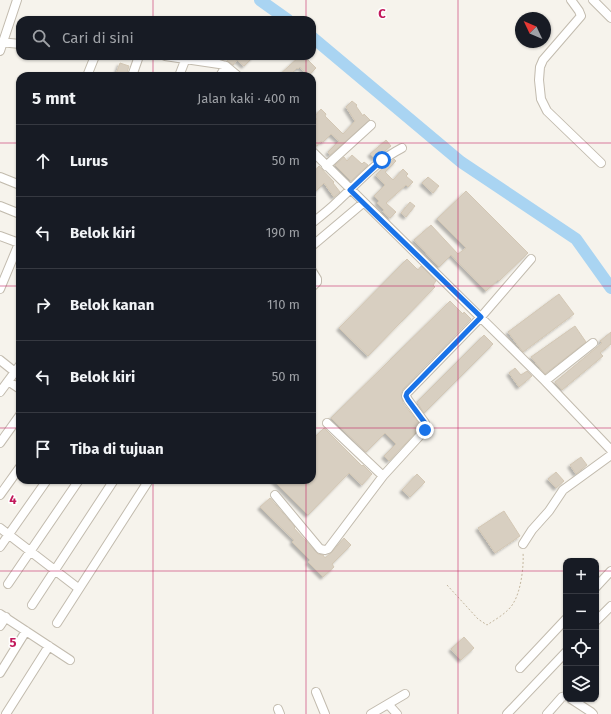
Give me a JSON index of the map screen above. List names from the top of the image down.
{
  "north": "top left",
  "page": {
    "search": "Cari di sini",
    "heading": ["5 mnt", "Jalan kaki · 400 m"],
    "list": [
      ["Lurus", "50 m"],
      ["Belok kiri", "190 m"],
      ["Belok kanan", "110 m"],
      ["Belok kiri", "50 m"],
      "Tiba di tujuan"
    ],
    "map_buttons": ["+", "−"]
  },
  "grid": {
    "columns": ["C"],
    "rows": ["4", "5"]
  }
}
